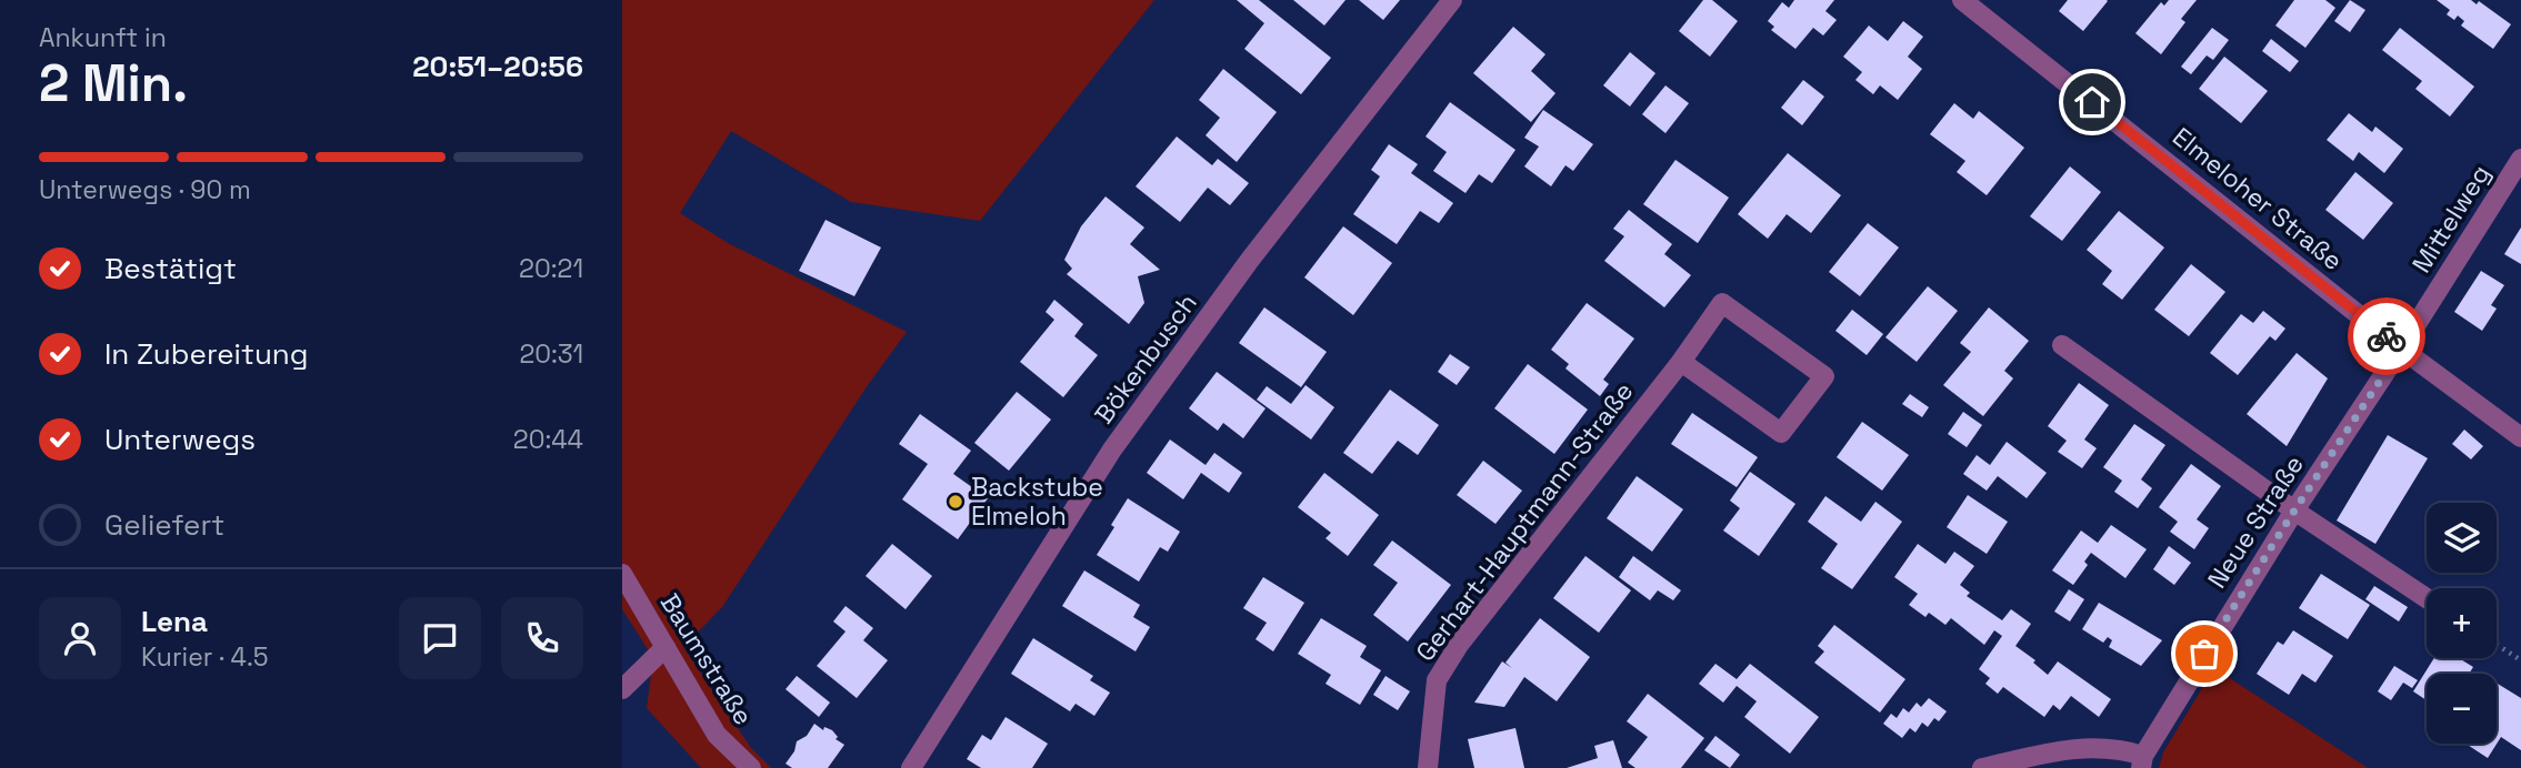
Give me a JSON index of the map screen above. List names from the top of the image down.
{
  "streets": {
    "street": [
      "Elmeloher Straße",
      "Mittelweg",
      "Bökenbusch",
      "Gerhart-Hauptmann-Straße",
      "Neue Straße",
      "Baumstraße"
    ]
  },
  "crossings": [
    ["Elmeloher Straße", "Mittelweg"],
    ["Elmeloher Straße", "Neue Straße"],
    ["Mittelweg", "Neue Straße"]
  ],
  "places": ["Backstube Elmeloh"],
  "page": {
    "heading": ["2 Min.", "Ankunft in", "20:51–20:56"],
    "panel": ["Lena", "Kurier · 4.5"],
    "bar": "Unterwegs · 90 m",
    "list": [
      ["Bestätigt", "20:21"],
      ["In Zubereitung", "20:31"],
      ["Unterwegs", "20:44"],
      "Geliefert"
    ],
    "map_buttons": ["+", "−"]
  }
}
